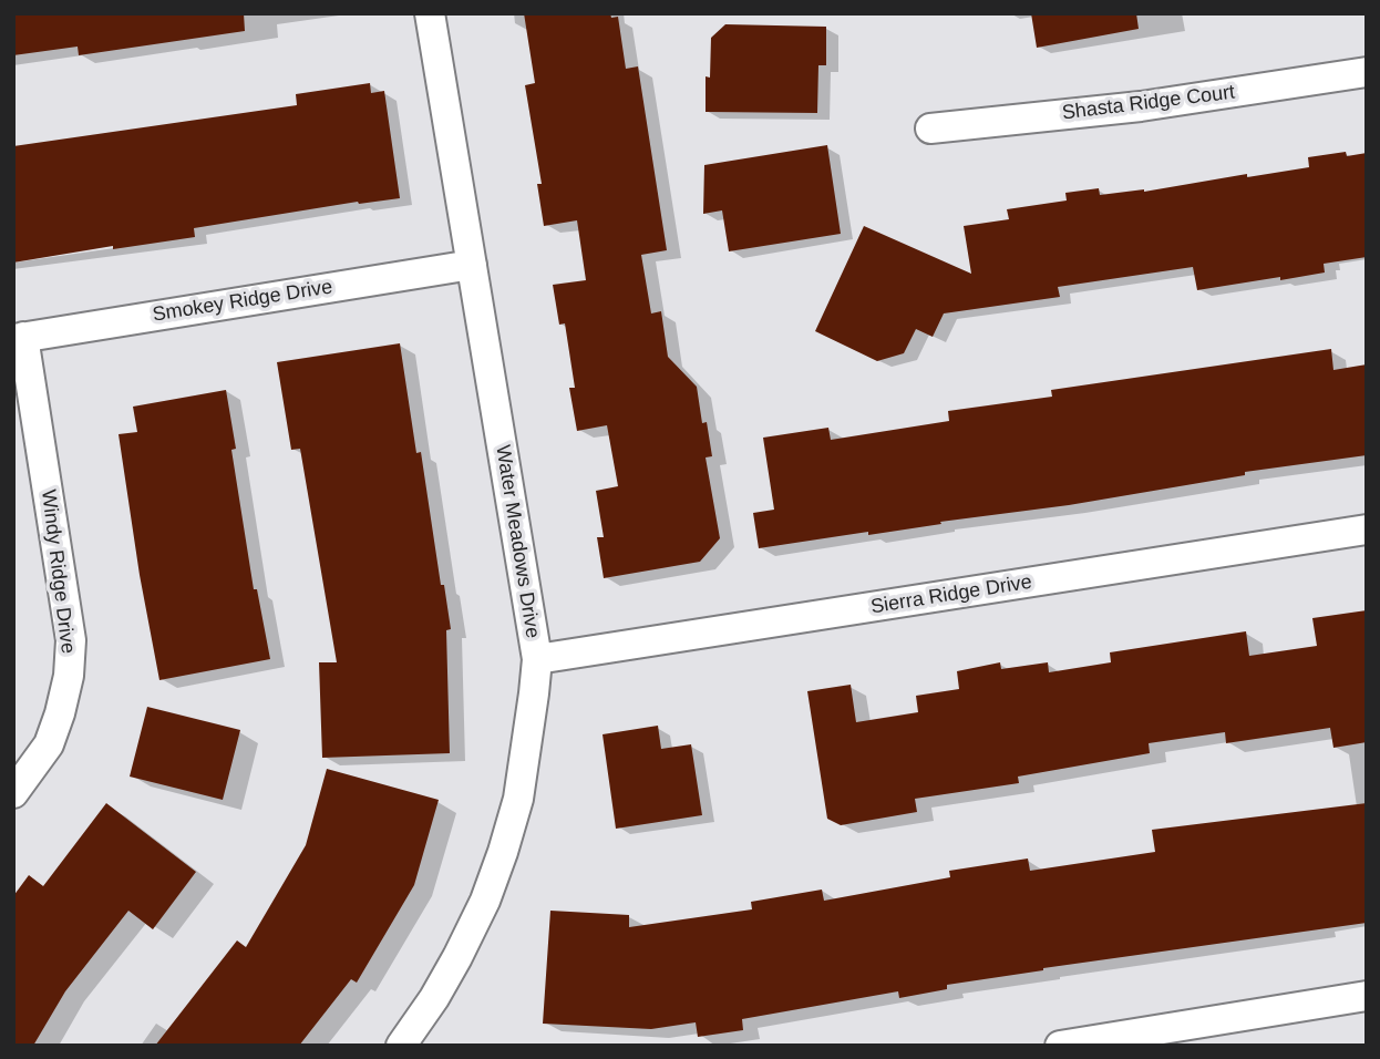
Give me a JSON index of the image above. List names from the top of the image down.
{
  "streets": {
    "street": [
      "Shasta Ridge Court",
      "Smokey Ridge Drive",
      "Water Meadows Drive",
      "Windy Ridge Drive",
      "Sierra Ridge Drive"
    ]
  },
  "crossings": [
    ["Smokey Ridge Drive", "Water Meadows Drive"],
    ["Smokey Ridge Drive", "Windy Ridge Drive"],
    ["Water Meadows Drive", "Sierra Ridge Drive"]
  ]
}
